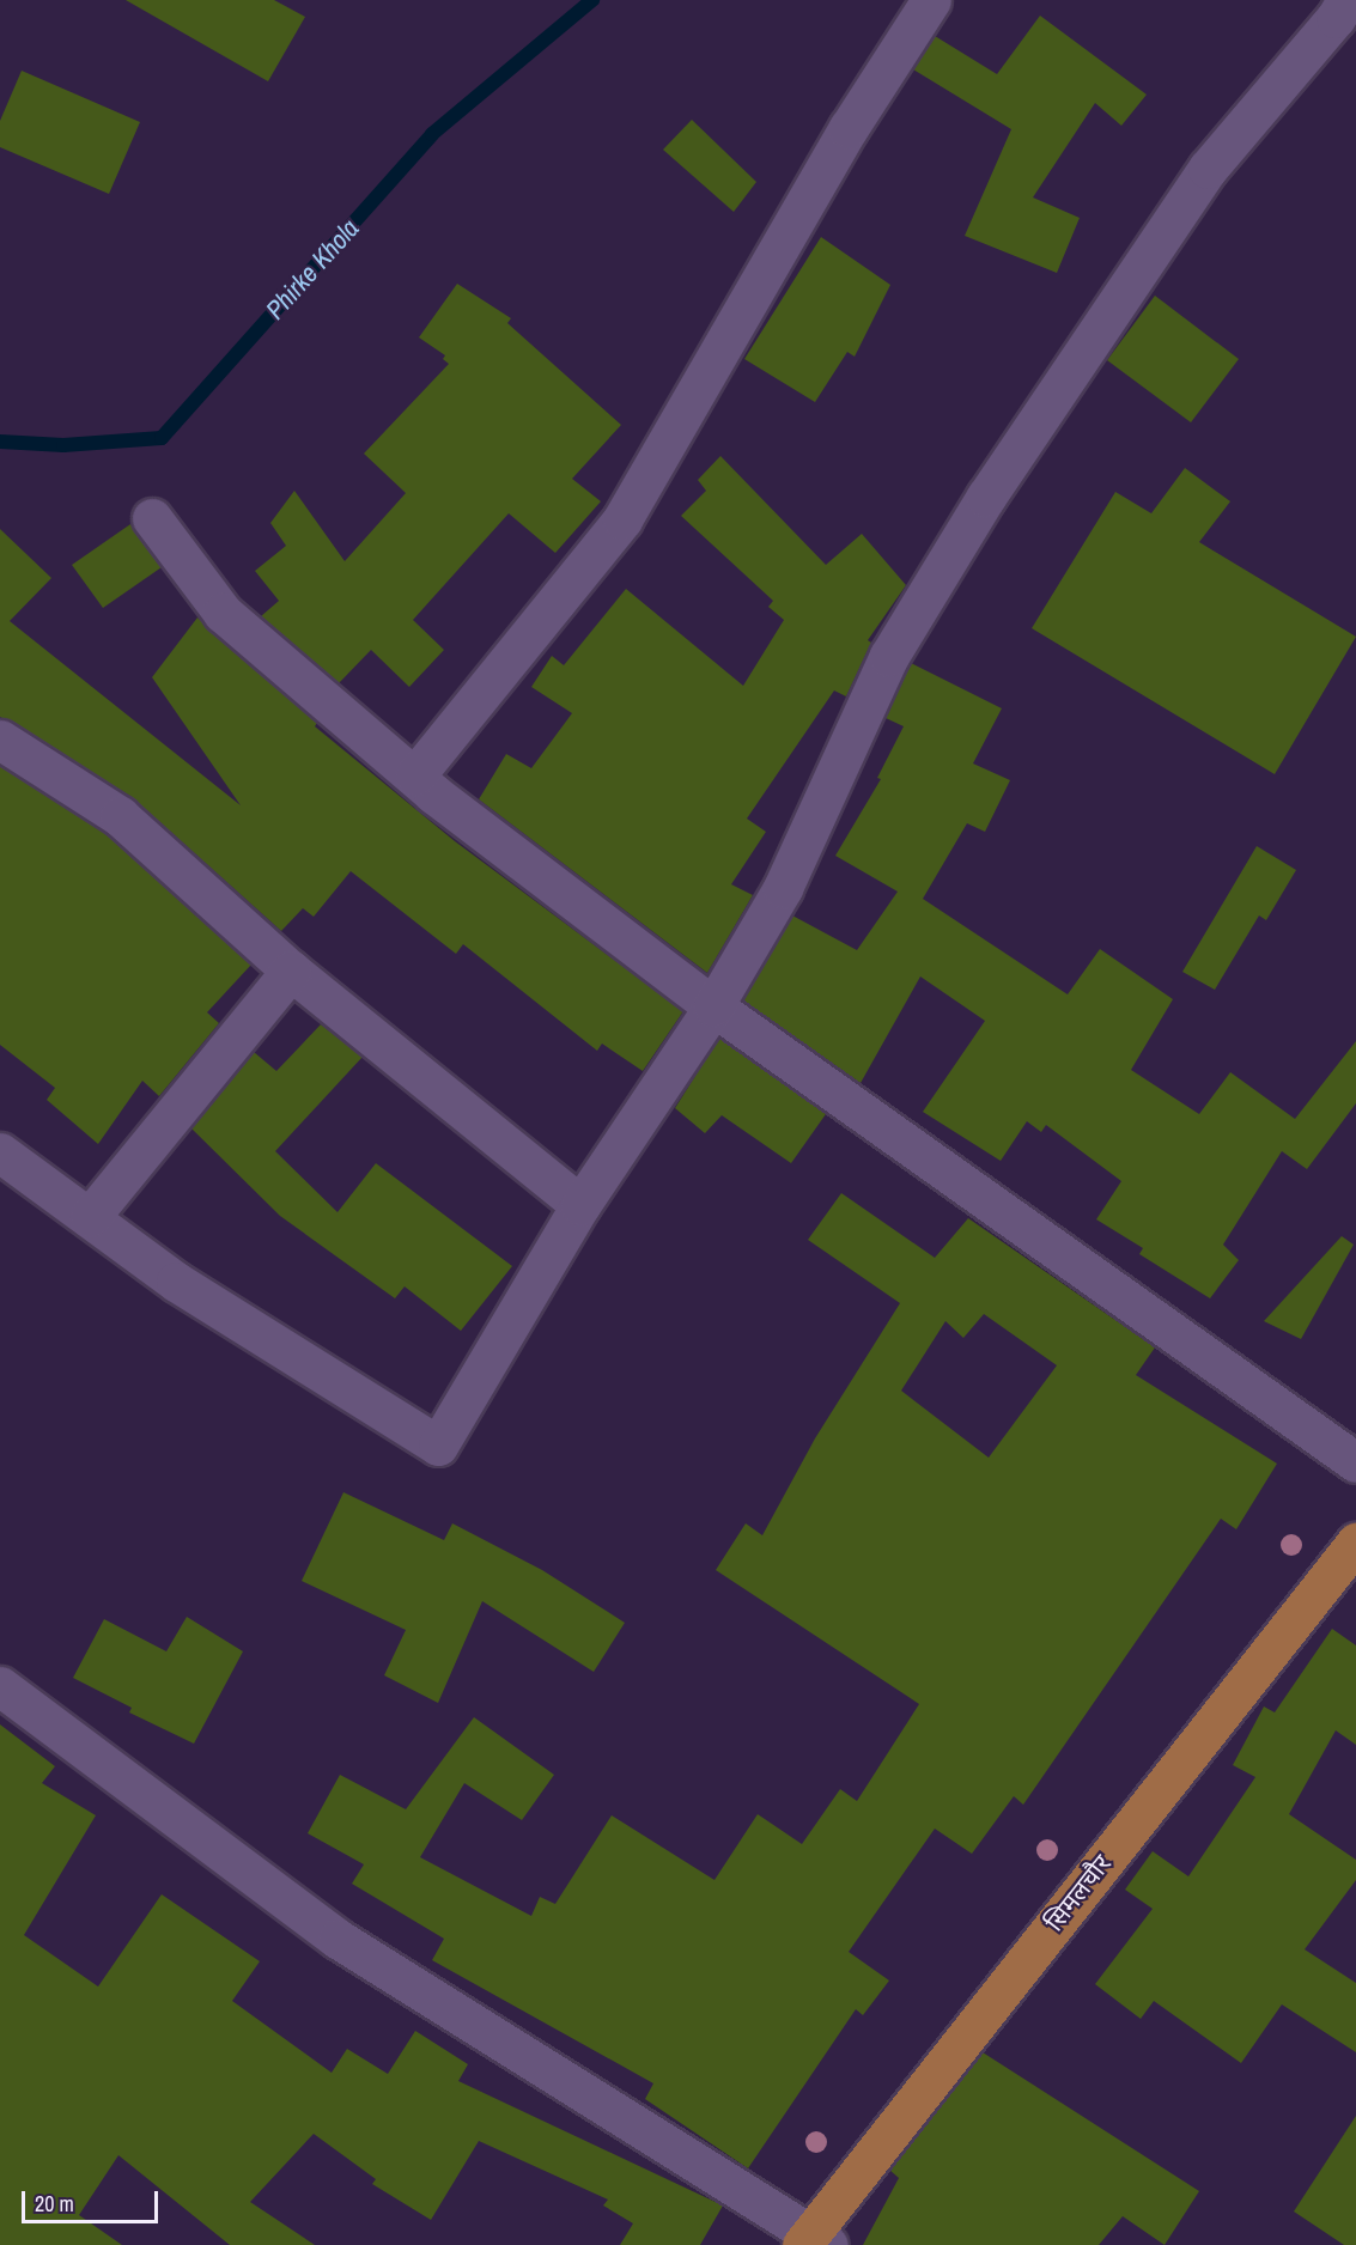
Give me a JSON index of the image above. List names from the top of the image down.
{
  "streets": {
    "main road": ["सिमलचौर"]
  },
  "water": ["Phirke Khola"],
  "scale_bar": "20 m"
}
